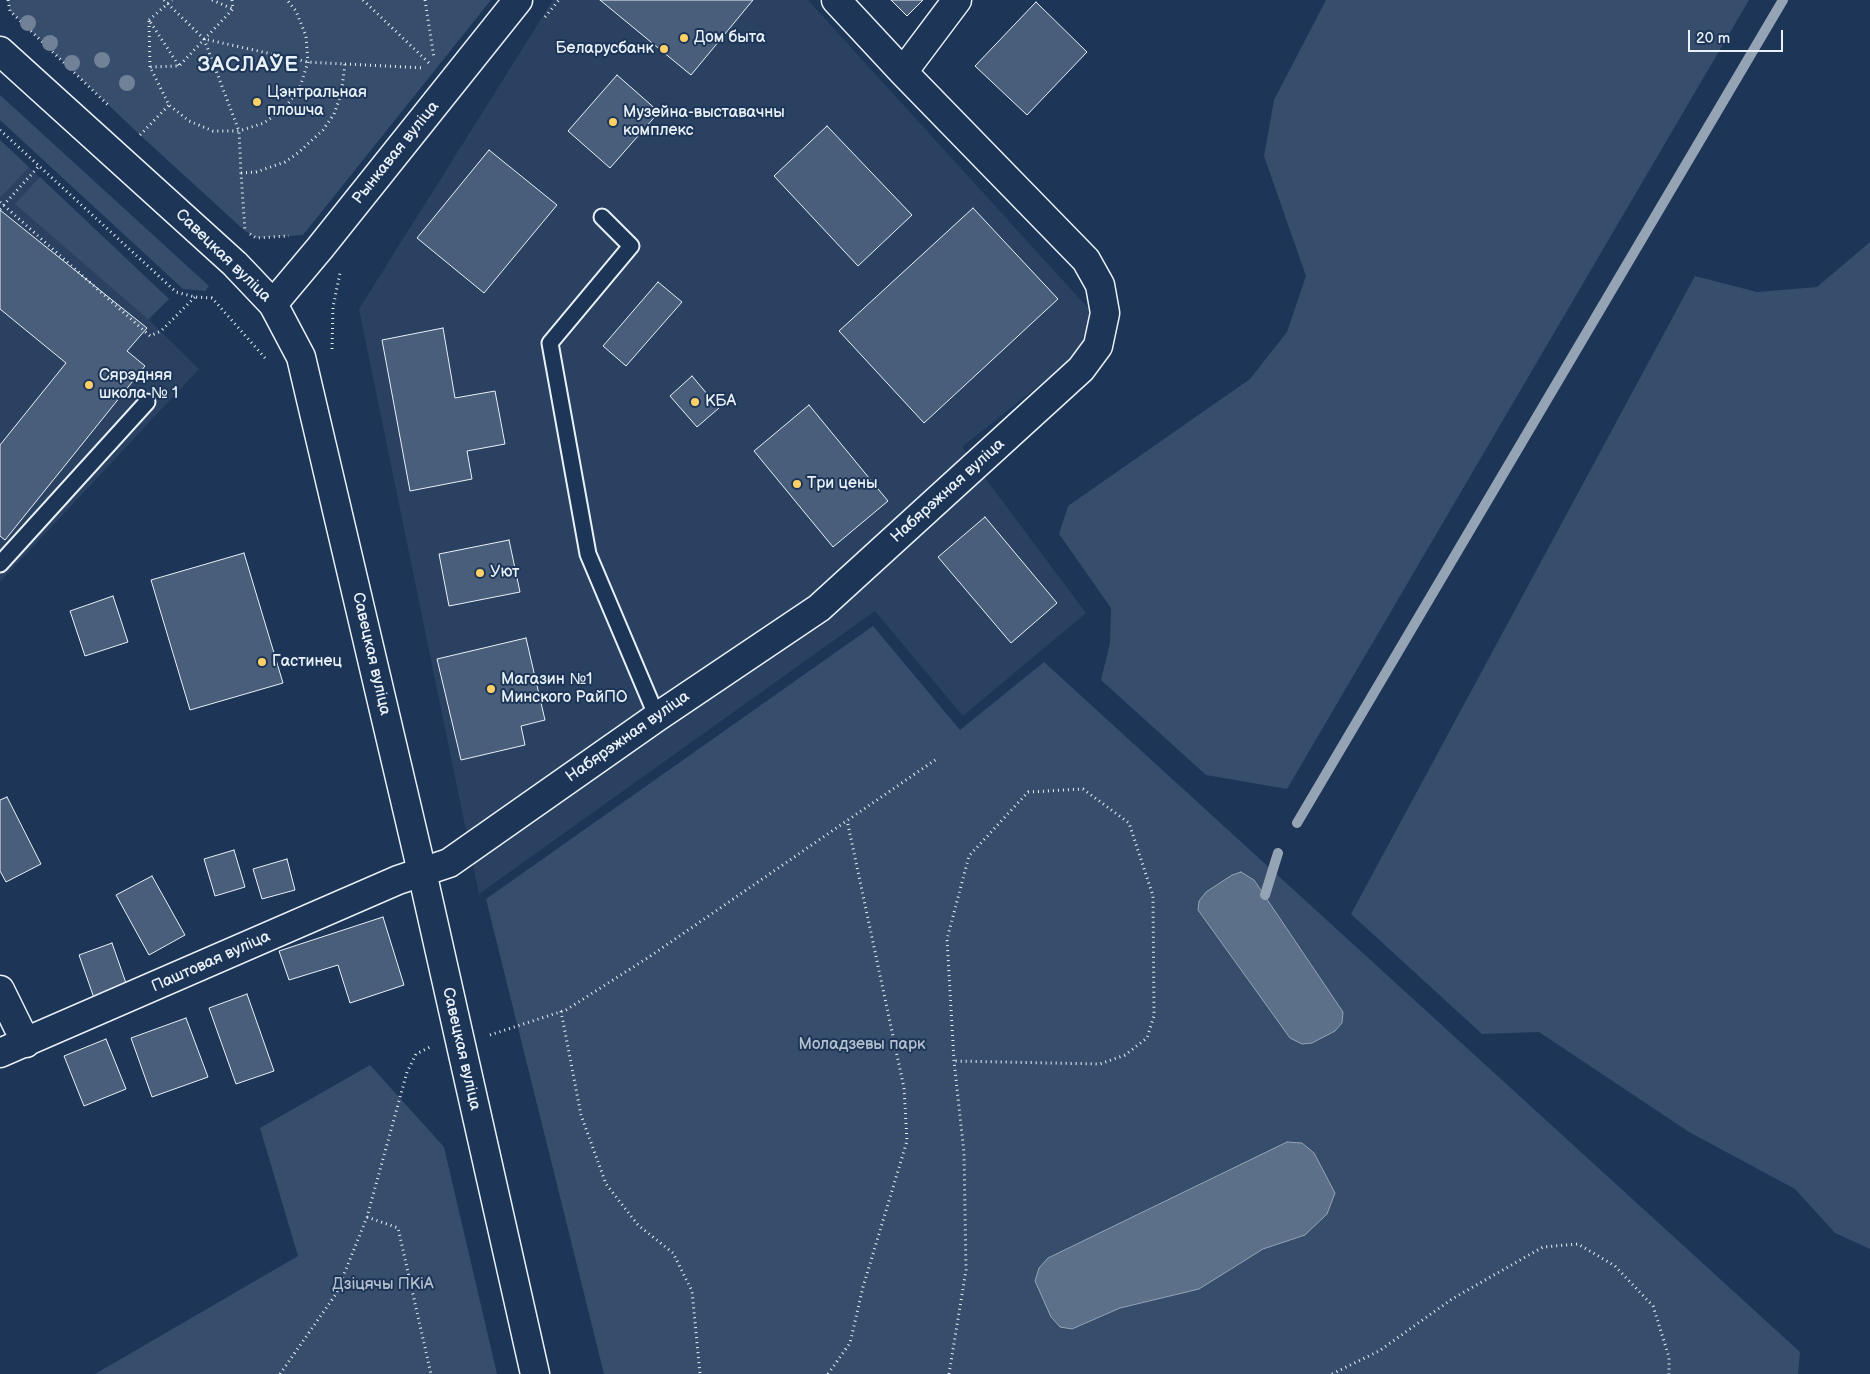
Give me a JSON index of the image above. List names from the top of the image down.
{
  "streets": {
    "street": [
      "Рынкавая вуліца",
      "Савецкая вуліца",
      "Набярэжная вуліца",
      "Паштовая вуліца"
    ]
  },
  "crossings": [
    ["Рынкавая вуліца", "Савецкая вуліца"],
    ["Савецкая вуліца", "Набярэжная вуліца"],
    ["Савецкая вуліца", "Паштовая вуліца"],
    ["Набярэжная вуліца", "Паштовая вуліца"]
  ],
  "districts": ["ЗАСЛАЎЕ"],
  "parks": ["Моладзевы парк", "Дзіцячы ПКіА"],
  "places": [
    "Дом быта",
    "Беларусбанк",
    "Цэнтральная плошча",
    "Музейна-выставачны комплекс",
    "Сярэдняя школа № 1",
    "КБА",
    "Три цены",
    "Уют",
    "Гастинец",
    "Магазин №1 Минского РайПО"
  ],
  "scale_bar": "20 m"
}
